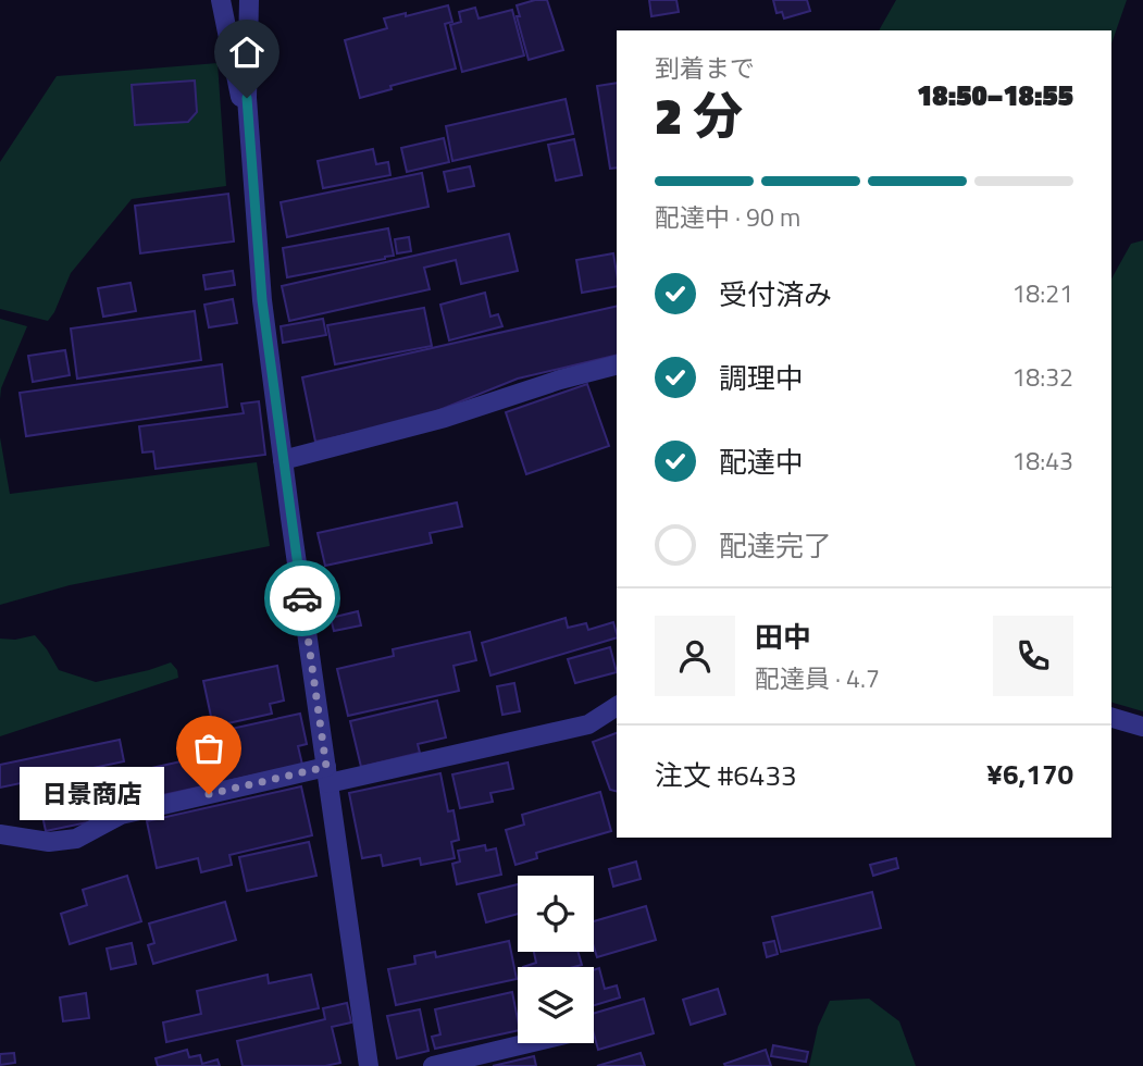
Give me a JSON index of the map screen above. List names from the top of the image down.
{
  "places": ["日景商店"],
  "page": {
    "heading": ["2 分", "到着まで", "18:50–18:55"],
    "panel": [
      "田中",
      "配達員 · 4.7",
      "注文 #6433",
      "¥6,170"
    ],
    "bar": "配達中 · 90 m",
    "list": [
      ["受付済み", "18:21"],
      ["調理中", "18:32"],
      ["配達中", "18:43"],
      "配達完了"
    ],
    "bubble": "日景商店"
  }
}
